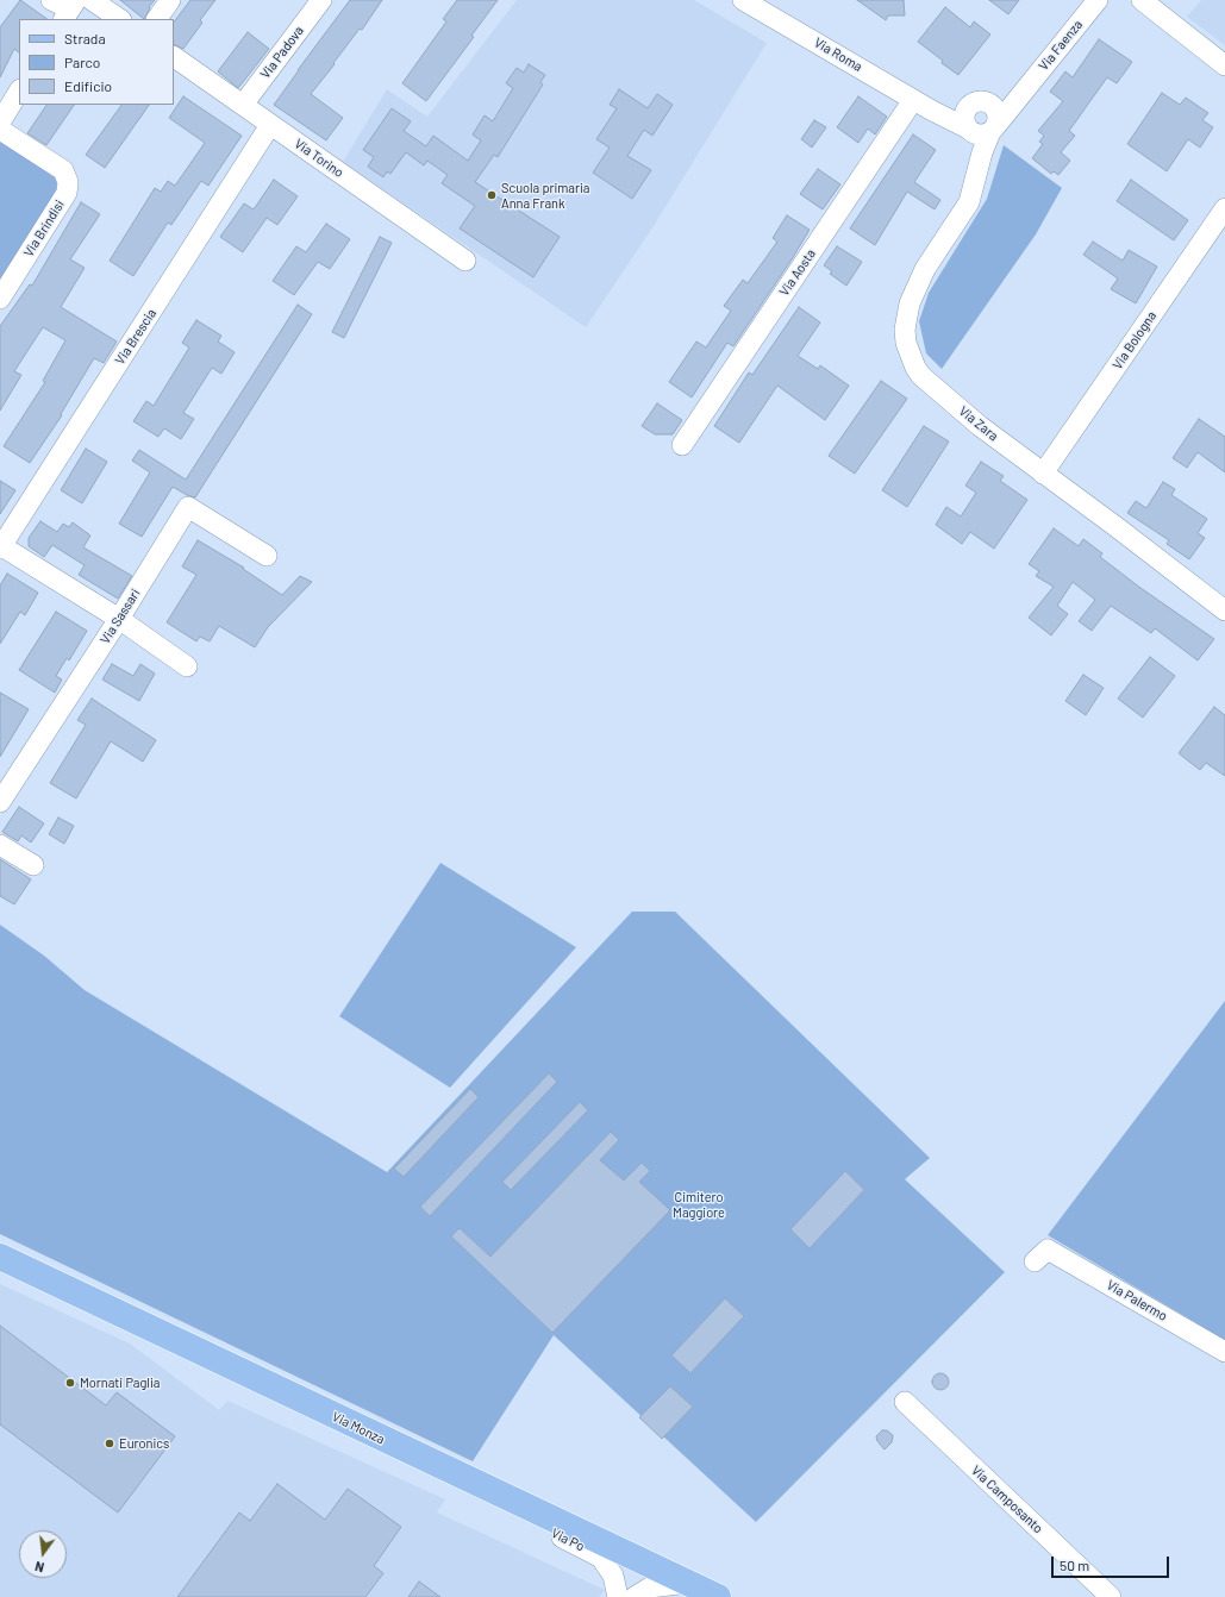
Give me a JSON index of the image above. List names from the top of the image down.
{
  "streets": {
    "main road": ["Via Monza"],
    "street": [
      "Via Faenza",
      "Via Padova",
      "Via Roma",
      "Via Torino",
      "Via Brindisi",
      "Via Aosta",
      "Via Brescia",
      "Via Bologna",
      "Via Zara",
      "Via Sassari",
      "Via Palermo",
      "Via Camposanto",
      "Via Po"
    ]
  },
  "crossings": [
    ["Via Faenza", "Via Roma"],
    ["Via Faenza", "Via Zara"],
    ["Via Padova", "Via Torino"],
    ["Via Roma", "Via Aosta"],
    ["Via Roma", "Via Zara"],
    ["Via Torino", "Via Brescia"],
    ["Via Bologna", "Via Zara"],
    ["Via Monza", "Via Po"]
  ],
  "parks": ["Cimitero Maggiore"],
  "places": ["Scuola primaria Anna Frank", "Mornati Paglia", "Euronics"],
  "legend": ["Strada", "Parco", "Edificio"],
  "scale_bar": "50 m",
  "north": "bottom"
}
